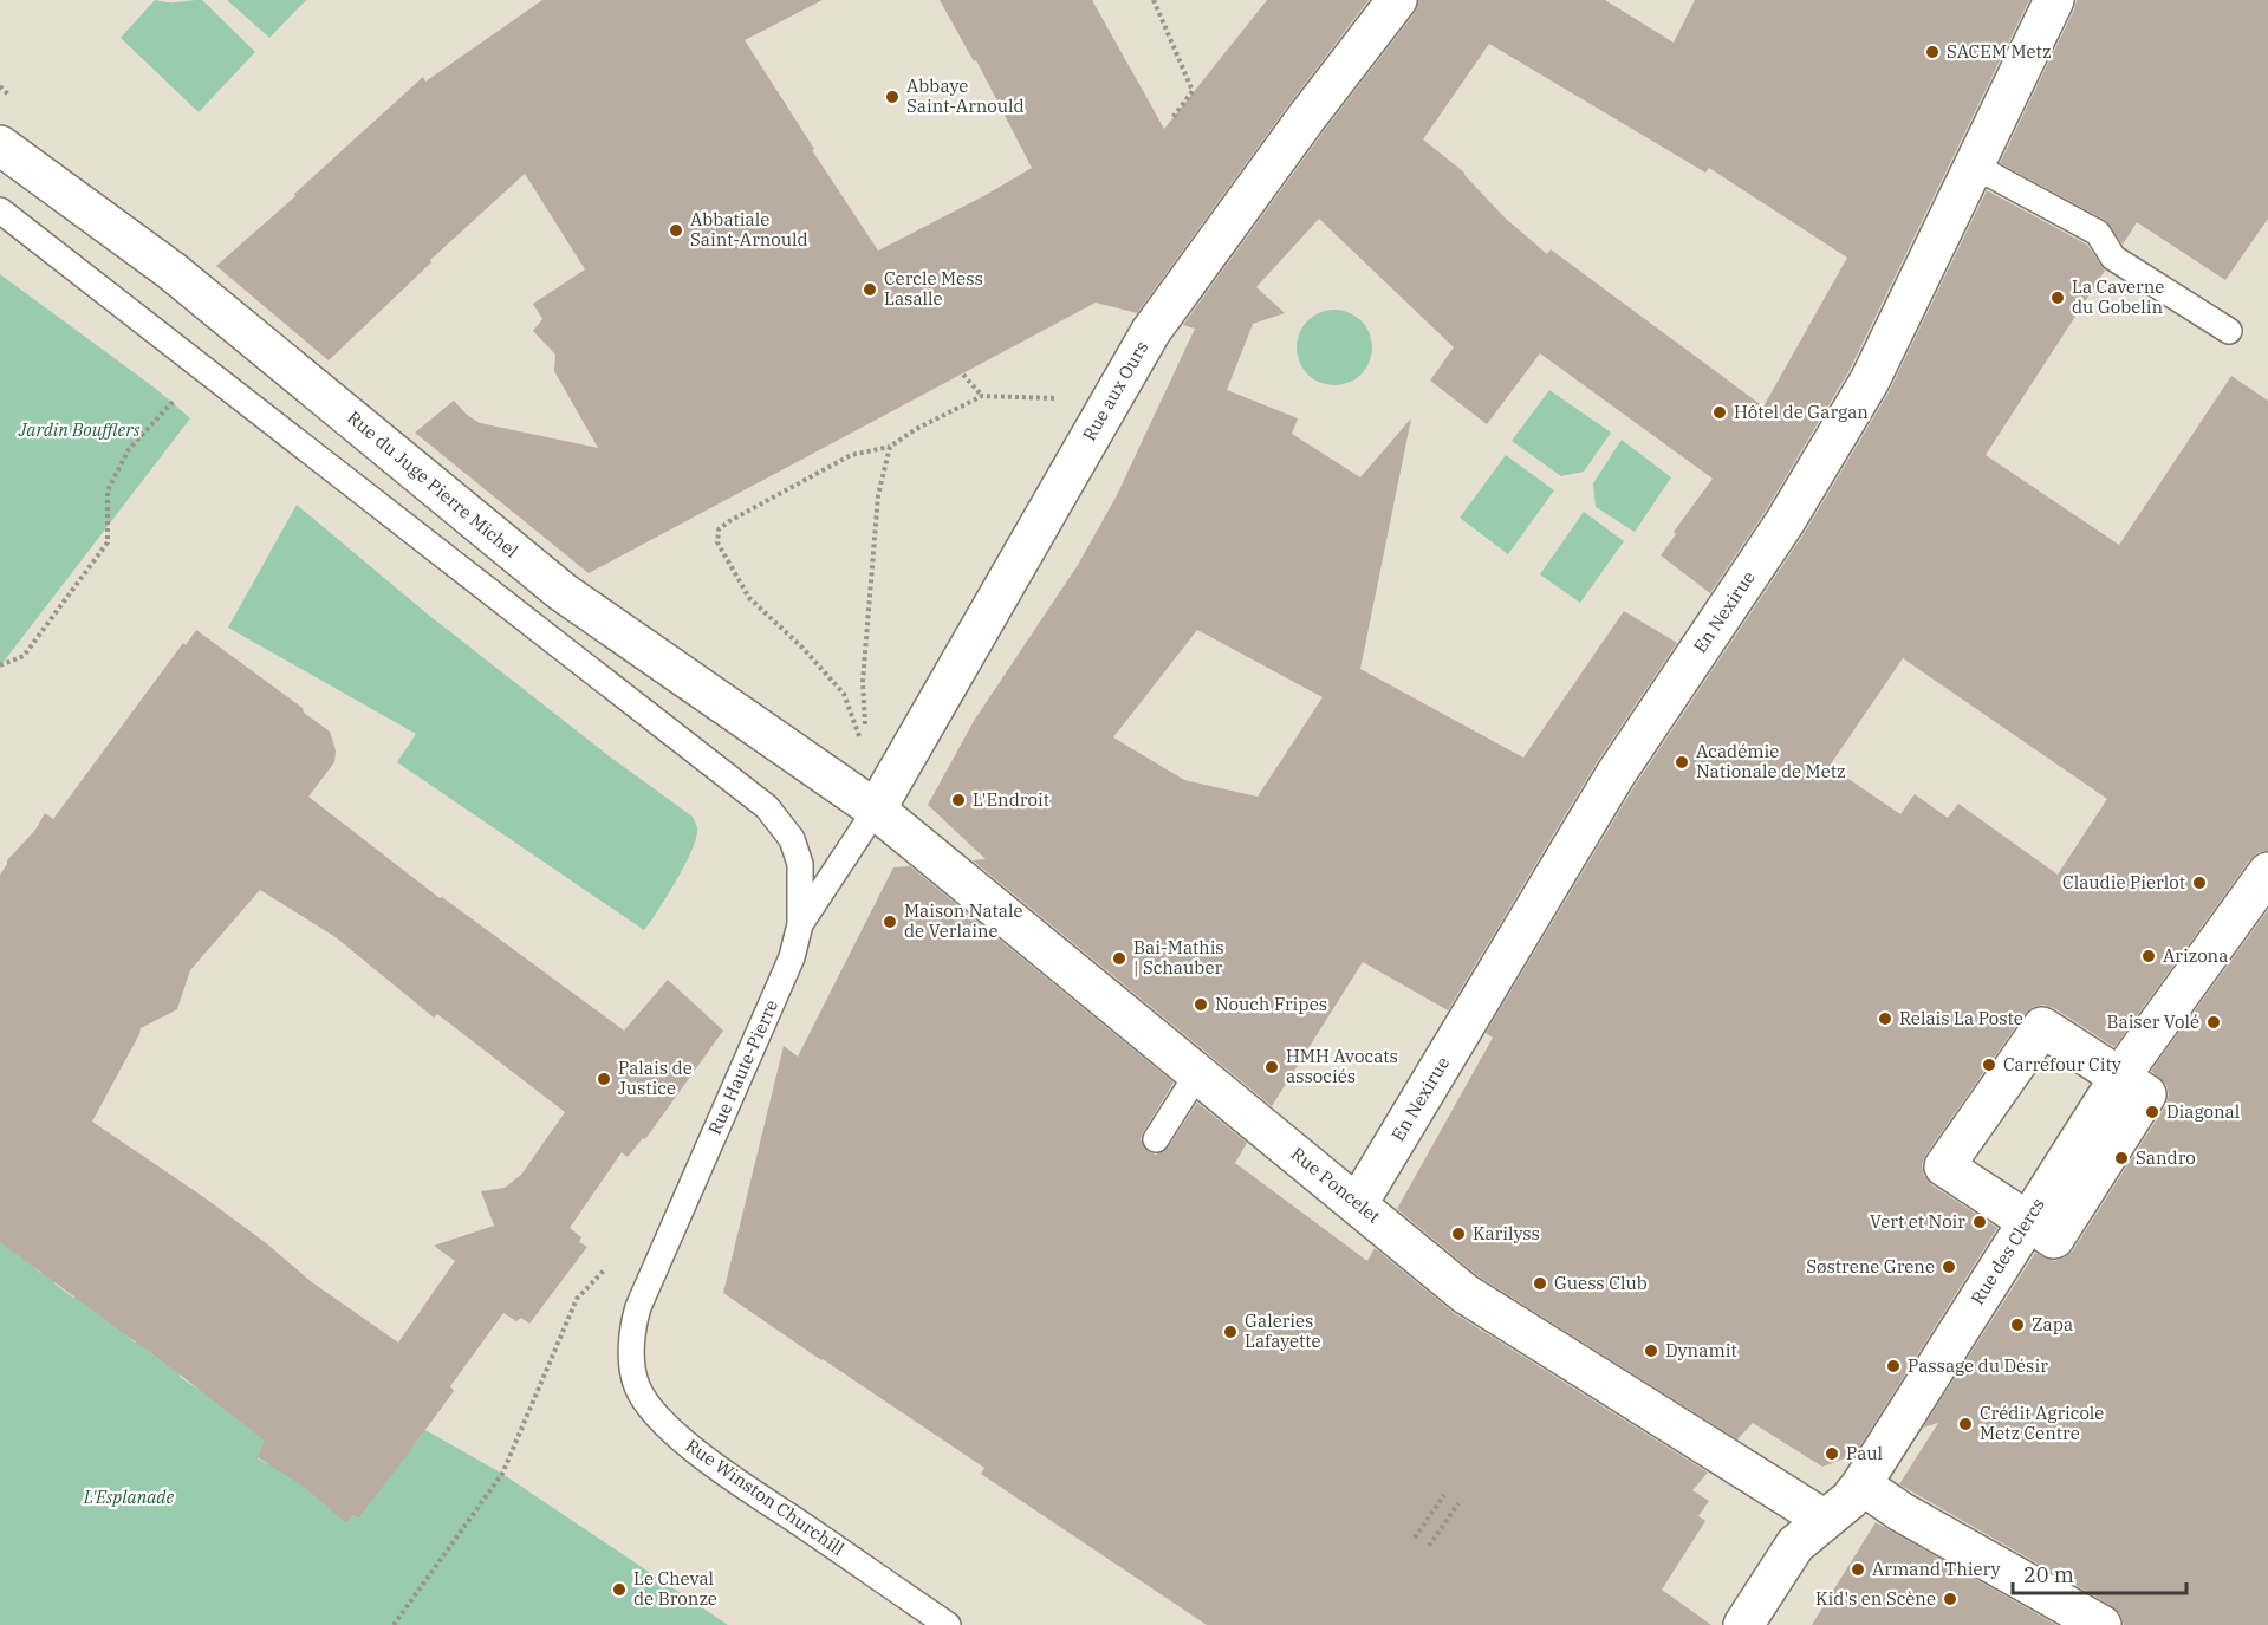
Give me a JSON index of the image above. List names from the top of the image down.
{
  "streets": {
    "street": [
      "Rue aux Ours",
      "Rue du Juge Pierre Michel",
      "En Nexirue",
      "Rue Poncelet",
      "Rue des Clercs"
    ],
    "lane": ["Rue Haute-Pierre", "Rue Winston Churchill"]
  },
  "crossings": [
    ["Rue aux Ours", "Rue du Juge Pierre Michel"],
    ["Rue aux Ours", "Rue Haute-Pierre"],
    ["Rue aux Ours", "Rue Poncelet"],
    ["Rue du Juge Pierre Michel", "Rue Haute-Pierre"],
    ["Rue du Juge Pierre Michel", "Rue Poncelet"],
    ["En Nexirue", "Rue Poncelet"],
    ["Rue Haute-Pierre", "Rue Poncelet"],
    ["Rue Haute-Pierre", "Rue Winston Churchill"],
    ["Rue Poncelet", "Rue des Clercs"]
  ],
  "parks": ["Jardin Boufflers", "L'Esplanade"],
  "places": [
    "SACEM Metz",
    "Abbaye Saint-Arnould",
    "Abbatiale Saint-Arnould",
    "Cercle Mess Lasalle",
    "La Caverne du Gobelin",
    "Hôtel de Gargan",
    "Académie Nationale de Metz",
    "L'Endroit",
    "Claudie Pierlot",
    "Maison Natale de Verlaine",
    "Arizona",
    "Bai-Mathis | Schauber",
    "Nouch Fripes",
    "Relais La Poste",
    "Baiser Volé",
    "Carrefour City",
    "HMH Avocats associés",
    "Palais de Justice",
    "Diagonal",
    "Sandro",
    "Vert et Noir",
    "Karilyss",
    "Søstrene Grene",
    "Guess Club",
    "Zapa",
    "Galeries Lafayette",
    "Dynamit",
    "Passage du Désir",
    "Crédit Agricole Metz Centre",
    "Paul",
    "Armand Thiery",
    "Le Cheval de Bronze",
    "Kid's en Scène"
  ],
  "scale_bar": "20 m"
}
